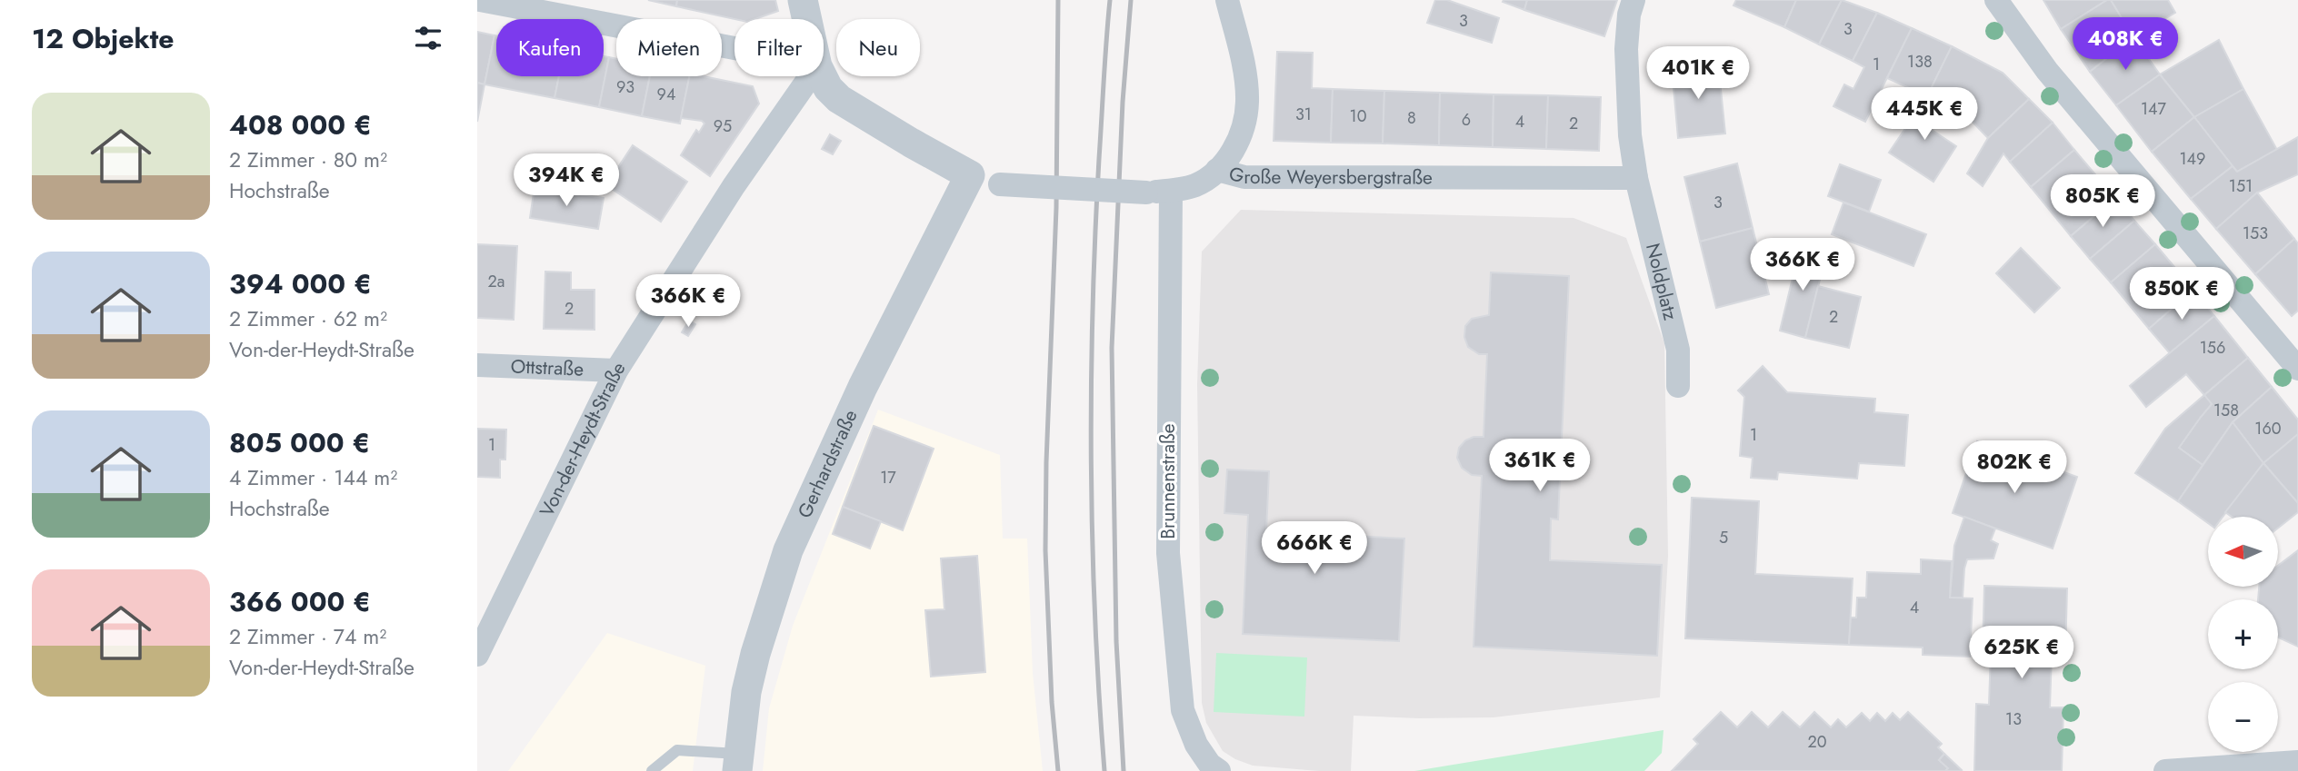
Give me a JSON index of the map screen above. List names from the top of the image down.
{
  "streets": {
    "street": [
      "Große Weyersbergstraße",
      "Noldplatz",
      "Ottstraße",
      "Von-der-Heydt-Straße",
      "Gerhardstraße",
      "Brunnenstraße"
    ]
  },
  "crossings": [
    ["Große Weyersbergstraße", "Noldplatz"],
    ["Große Weyersbergstraße", "Gerhardstraße"],
    ["Große Weyersbergstraße", "Brunnenstraße"],
    ["Ottstraße", "Von-der-Heydt-Straße"]
  ],
  "house_numbers": [
    "3",
    "3",
    "138",
    "1",
    "93",
    "94",
    "147",
    "31",
    "10",
    "8",
    "6",
    "4",
    "2",
    "95",
    "149",
    "151",
    "3",
    "153",
    "2a",
    "2",
    "2",
    "156",
    "158",
    "160",
    "1",
    "1",
    "17",
    "5",
    "4",
    "13",
    "20"
  ],
  "north": "left",
  "page": {
    "heading": "12 Objekte",
    "price": [
      "408K €",
      "401K €",
      "445K €",
      "394K €",
      "805K €",
      "366K €",
      "850K €",
      "366K €",
      "361K €",
      "802K €",
      "666K €",
      "625K €"
    ],
    "chip": [
      "Kaufen",
      "Mieten",
      "Filter",
      "Neu"
    ],
    "list": [
      {
        "name": "408 000 €",
        "note": "2 Zimmer · 80 m² · Hochstraße"
      },
      {
        "name": "394 000 €",
        "note": "2 Zimmer · 62 m² · Von-der-Heydt-Straße"
      },
      {
        "name": "805 000 €",
        "note": "4 Zimmer · 144 m² · Hochstraße"
      },
      {
        "name": "366 000 €",
        "note": "2 Zimmer · 74 m² · Von-der-Heydt-Straße"
      }
    ],
    "map_buttons": ["+", "−"]
  }
}
